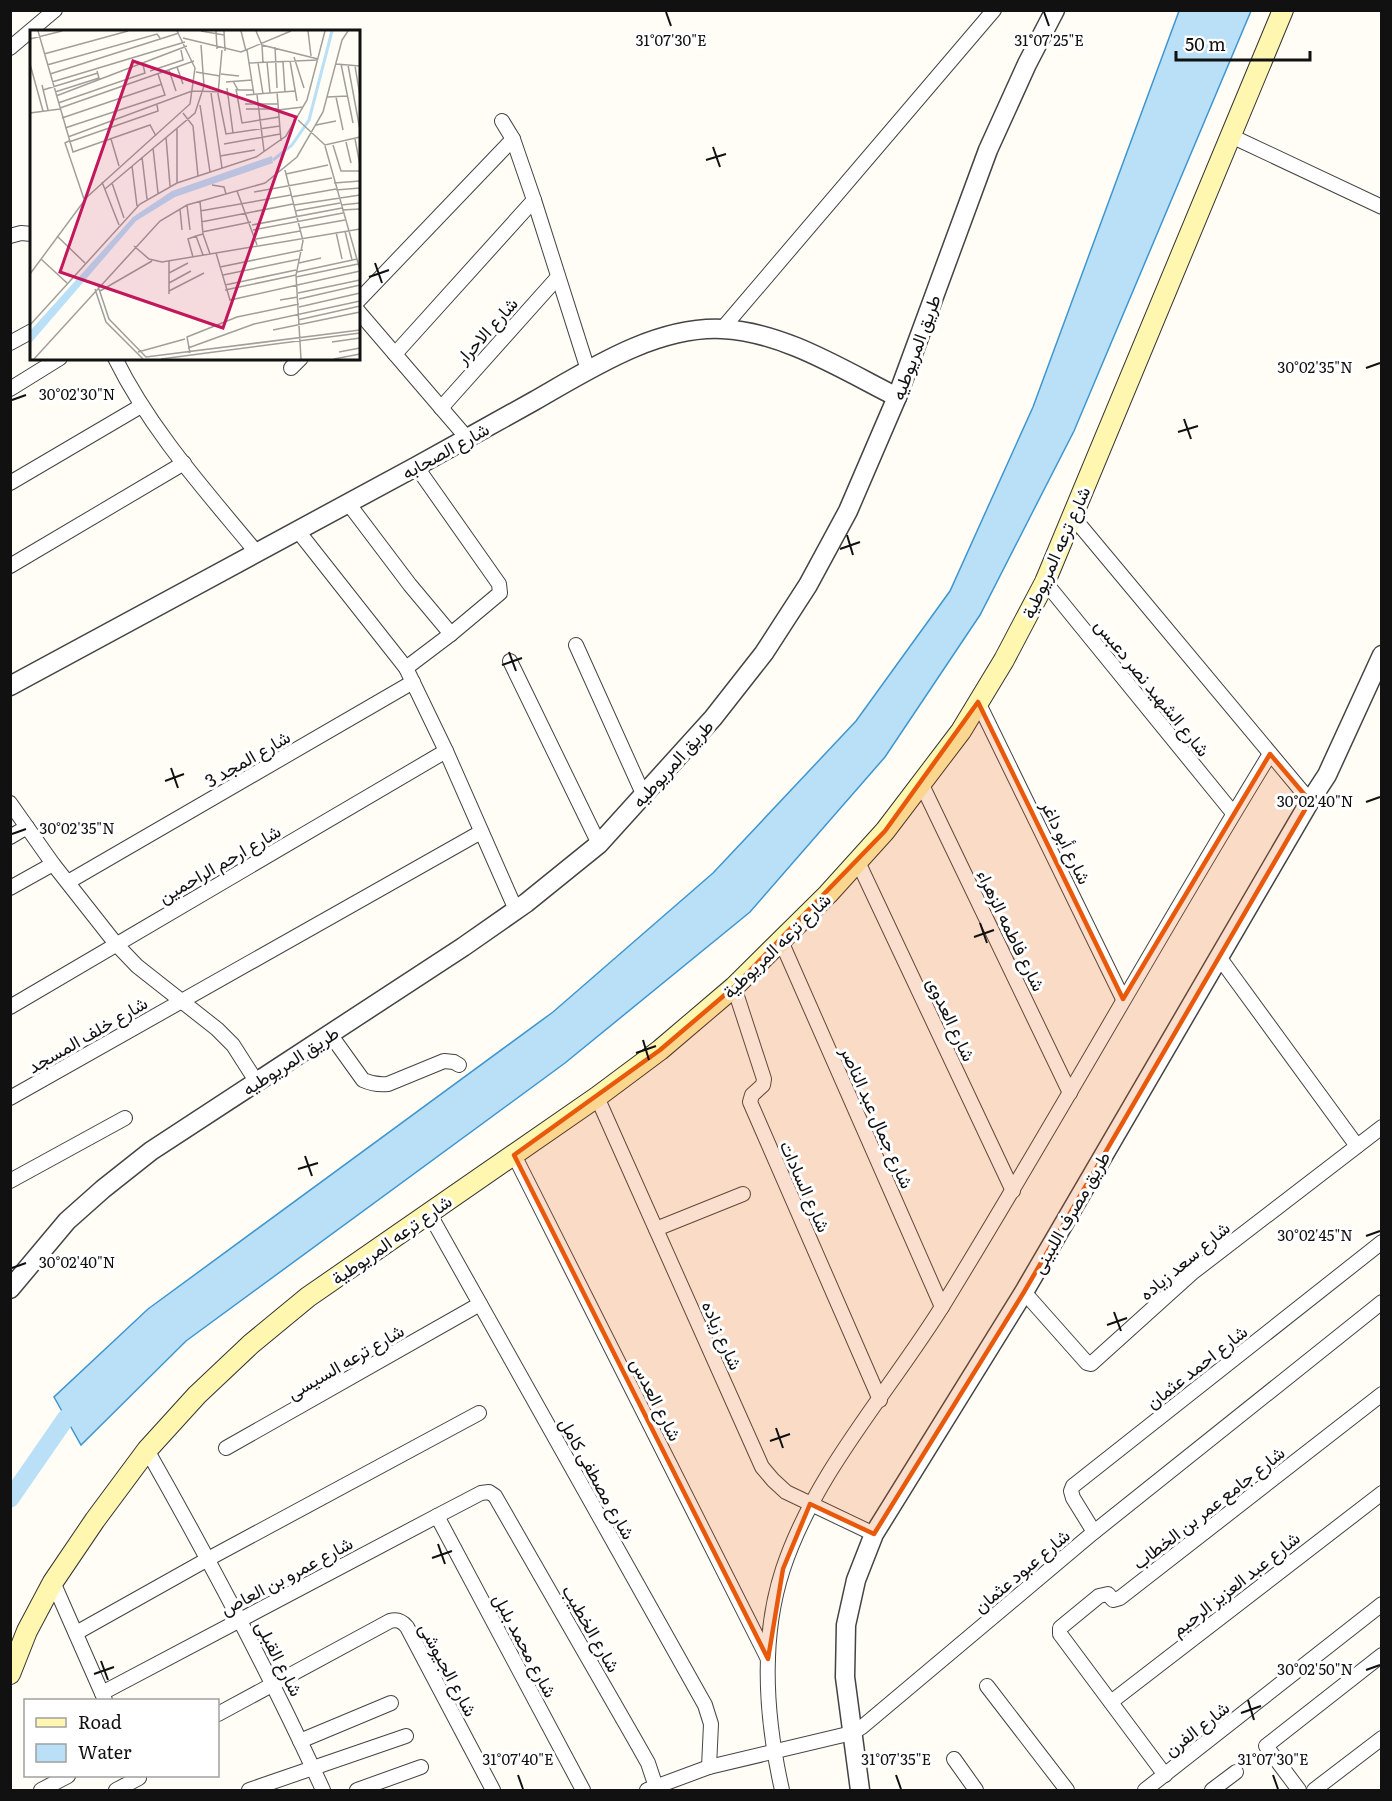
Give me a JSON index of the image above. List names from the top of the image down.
{
  "streets": {
    "main road": ["شارع ترعه المريوطية"],
    "street": [
      "شارع الاحرار",
      "طريق المريوطيه",
      "شارع الصحابه",
      "شارع الشهيد نصر دعبس",
      "شارع المجد 3",
      "شارع أبو داغر",
      "شارع ارحم الراحمين",
      "شارع فاطمه الزهراء",
      "شارع العدوى",
      "شارع خلف المسجد",
      "شارع جمال عبد الناصر",
      "شارع السادات",
      "طريق مصرف اللبينى",
      "شارع سعد زياده",
      "شارع زياده",
      "شارع ترعه السيسى",
      "شارع احمد عثمان",
      "شارع العدس",
      "شارع مصطفى كامل",
      "شارع جامع عمر بن الخطاب",
      "شارع عبود عثمان",
      "شارع عمرو بن العاص",
      "شارع عبد العزيز الرحيم",
      "شارع الخطيب",
      "شارع محمد بلبل",
      "شارع القبلى",
      "شارع الجيوشى",
      "شارع الفرن"
    ]
  },
  "crossings": [
    ["طريق المريوطيه", "شارع الصحابه"],
    ["شارع ترعه المريوطية", "شارع الشهيد نصر دعبس"],
    ["شارع ترعه المريوطية", "شارع أبو داغر"],
    ["شارع ترعه المريوطية", "شارع فاطمه الزهراء"],
    ["شارع ترعه المريوطية", "شارع العدوى"],
    ["شارع ترعه المريوطية", "شارع جمال عبد الناصر"],
    ["شارع ترعه المريوطية", "شارع السادات"],
    ["شارع ترعه المريوطية", "شارع زياده"],
    ["شارع ترعه المريوطية", "شارع العدس"],
    ["شارع ترعه المريوطية", "شارع مصطفى كامل"],
    ["شارع ترعه المريوطية", "شارع القبلى"],
    ["طريق مصرف اللبينى", "شارع سعد زياده"],
    ["طريق مصرف اللبينى", "شارع زياده"],
    ["طريق مصرف اللبينى", "شارع عبود عثمان"],
    ["شارع ترعه السيسى", "شارع مصطفى كامل"],
    ["شارع احمد عثمان", "شارع عبود عثمان"],
    ["شارع مصطفى كامل", "شارع عبود عثمان"],
    ["شارع جامع عمر بن الخطاب", "شارع عبد العزيز الرحيم"],
    ["شارع عبود عثمان", "شارع الخطيب"],
    ["شارع عمرو بن العاص", "شارع الخطيب"],
    ["شارع عمرو بن العاص", "شارع محمد بلبل"],
    ["شارع عمرو بن العاص", "شارع القبلى"],
    ["شارع القبلى", "شارع الجيوشى"]
  ],
  "legend": ["Road", "Water"],
  "scale_bar": "50 m",
  "coordinates": [
    "31°07'30\"E",
    "31°07'25\"E",
    "30°02'35\"N",
    "30°02'30\"N",
    "30°02'40\"N",
    "30°02'45\"N",
    "30°02'50\"N",
    "31°07'40\"E",
    "31°07'35\"E"
  ]
}
